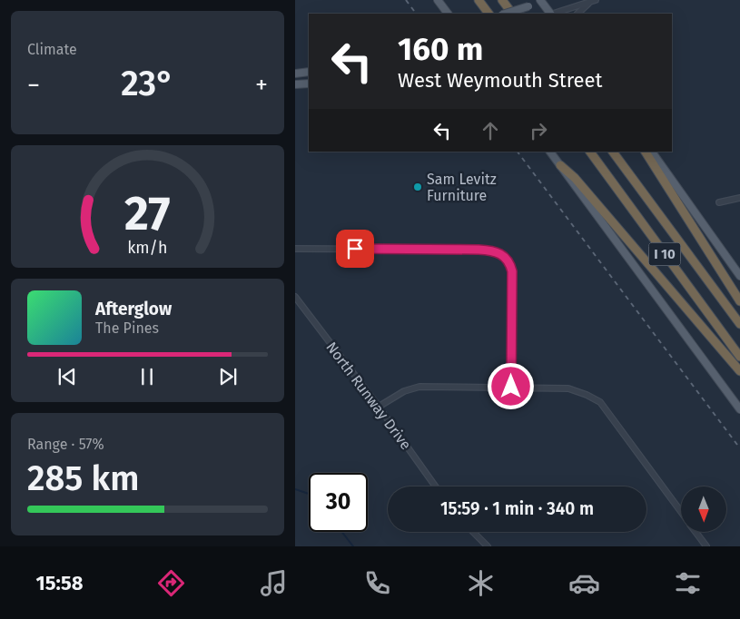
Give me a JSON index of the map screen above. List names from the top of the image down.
{
  "streets": {
    "highway": ["I 10"],
    "street": ["North Runway Drive"]
  },
  "places": ["Sam Levitz Furniture"],
  "north": "bottom",
  "page": {
    "tile": [
      "Climate",
      ["Range · 57%", "285 km"]
    ],
    "turn": ["160 m", "West Weymouth Street"],
    "heat": ["−", "23°", "+"],
    "song": ["Afterglow", "The Pines"],
    "limit": "30",
    "trip": "15:59 · 1 min · 340 m",
    "tabs": "15:58",
    "gauge": ["27", "km/h"]
  }
}
